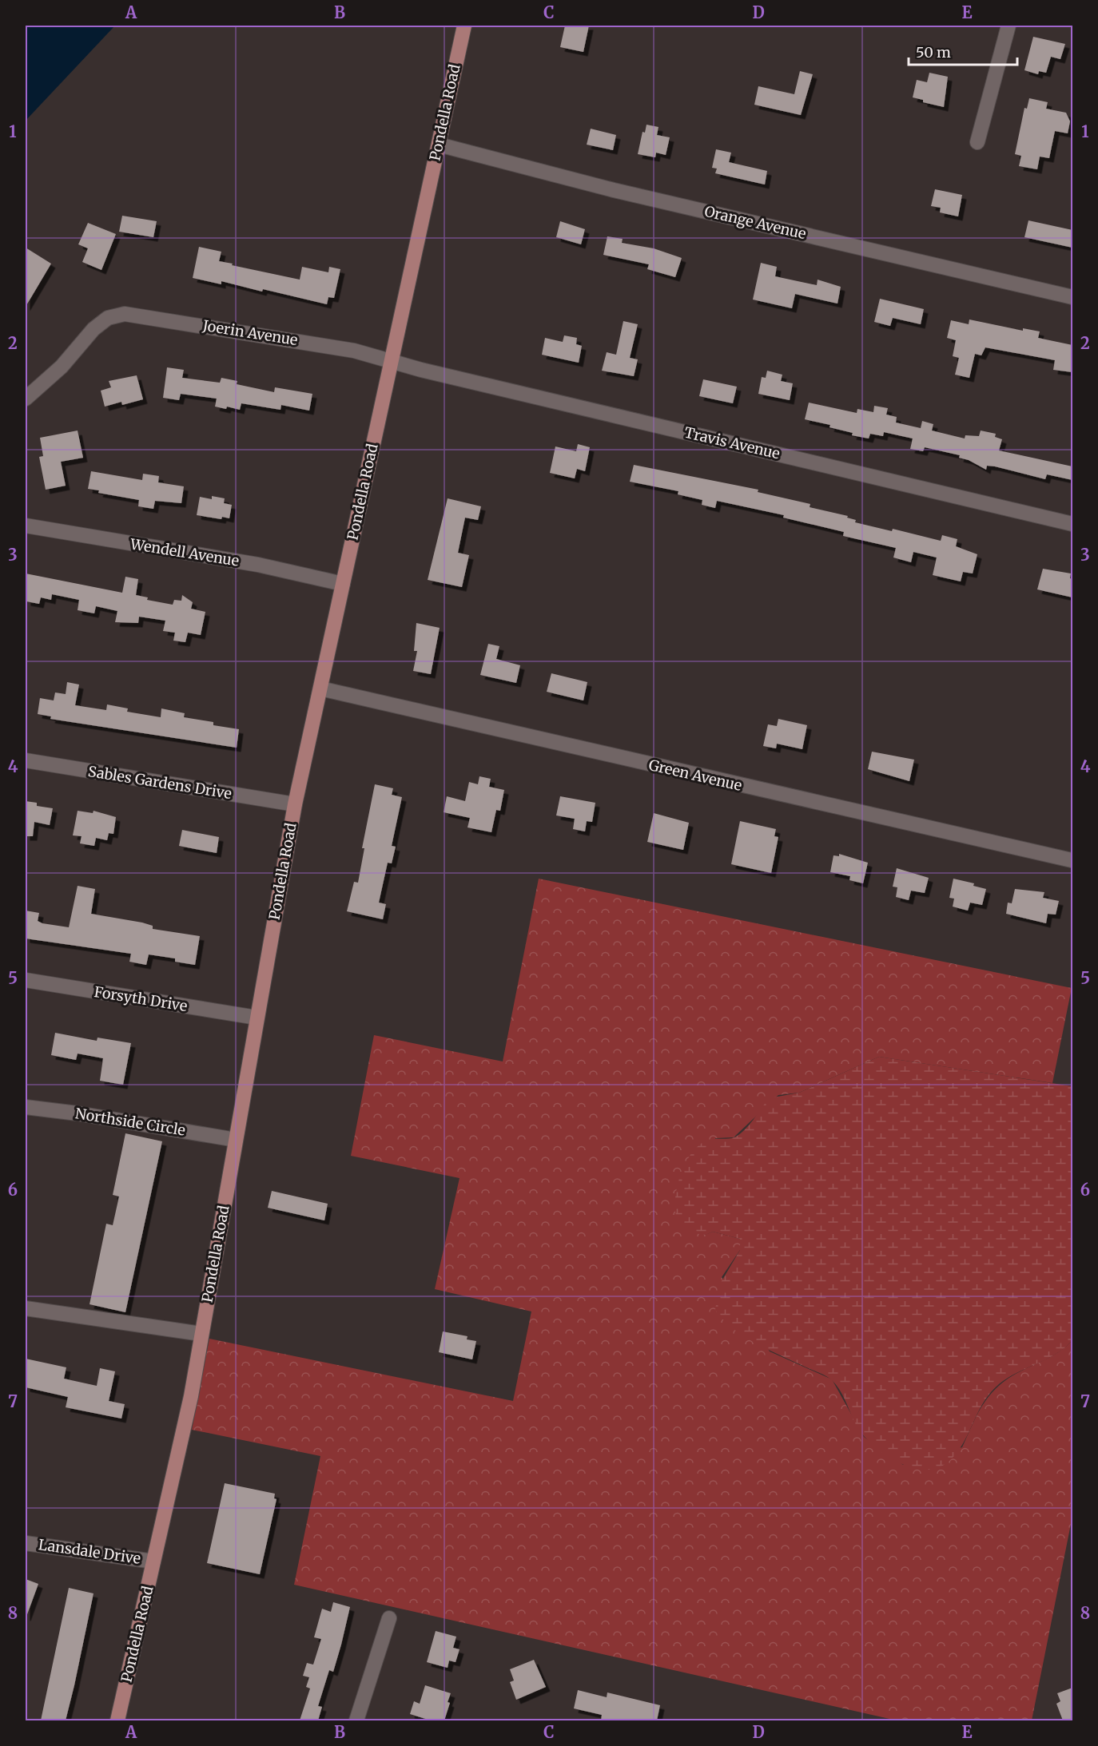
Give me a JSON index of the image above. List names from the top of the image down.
{
  "streets": {
    "main road": ["Pondella Road"],
    "street": [
      "Orange Avenue",
      "Joerin Avenue",
      "Travis Avenue",
      "Wendell Avenue",
      "Green Avenue",
      "Sables Gardens Drive",
      "Forsyth Drive",
      "Northside Circle",
      "Lansdale Drive"
    ]
  },
  "crossings": [
    ["Pondella Road", "Orange Avenue"],
    ["Pondella Road", "Joerin Avenue"],
    ["Pondella Road", "Travis Avenue"],
    ["Pondella Road", "Wendell Avenue"],
    ["Pondella Road", "Green Avenue"],
    ["Pondella Road", "Sables Gardens Drive"],
    ["Pondella Road", "Forsyth Drive"],
    ["Pondella Road", "Northside Circle"],
    ["Pondella Road", "Lansdale Drive"],
    ["Joerin Avenue", "Travis Avenue"]
  ],
  "scale_bar": "50 m",
  "grid": {
    "columns": [
      "A",
      "B",
      "C",
      "D",
      "E"
    ],
    "rows": [
      "1",
      "2",
      "3",
      "4",
      "5",
      "6",
      "7",
      "8"
    ]
  }
}
